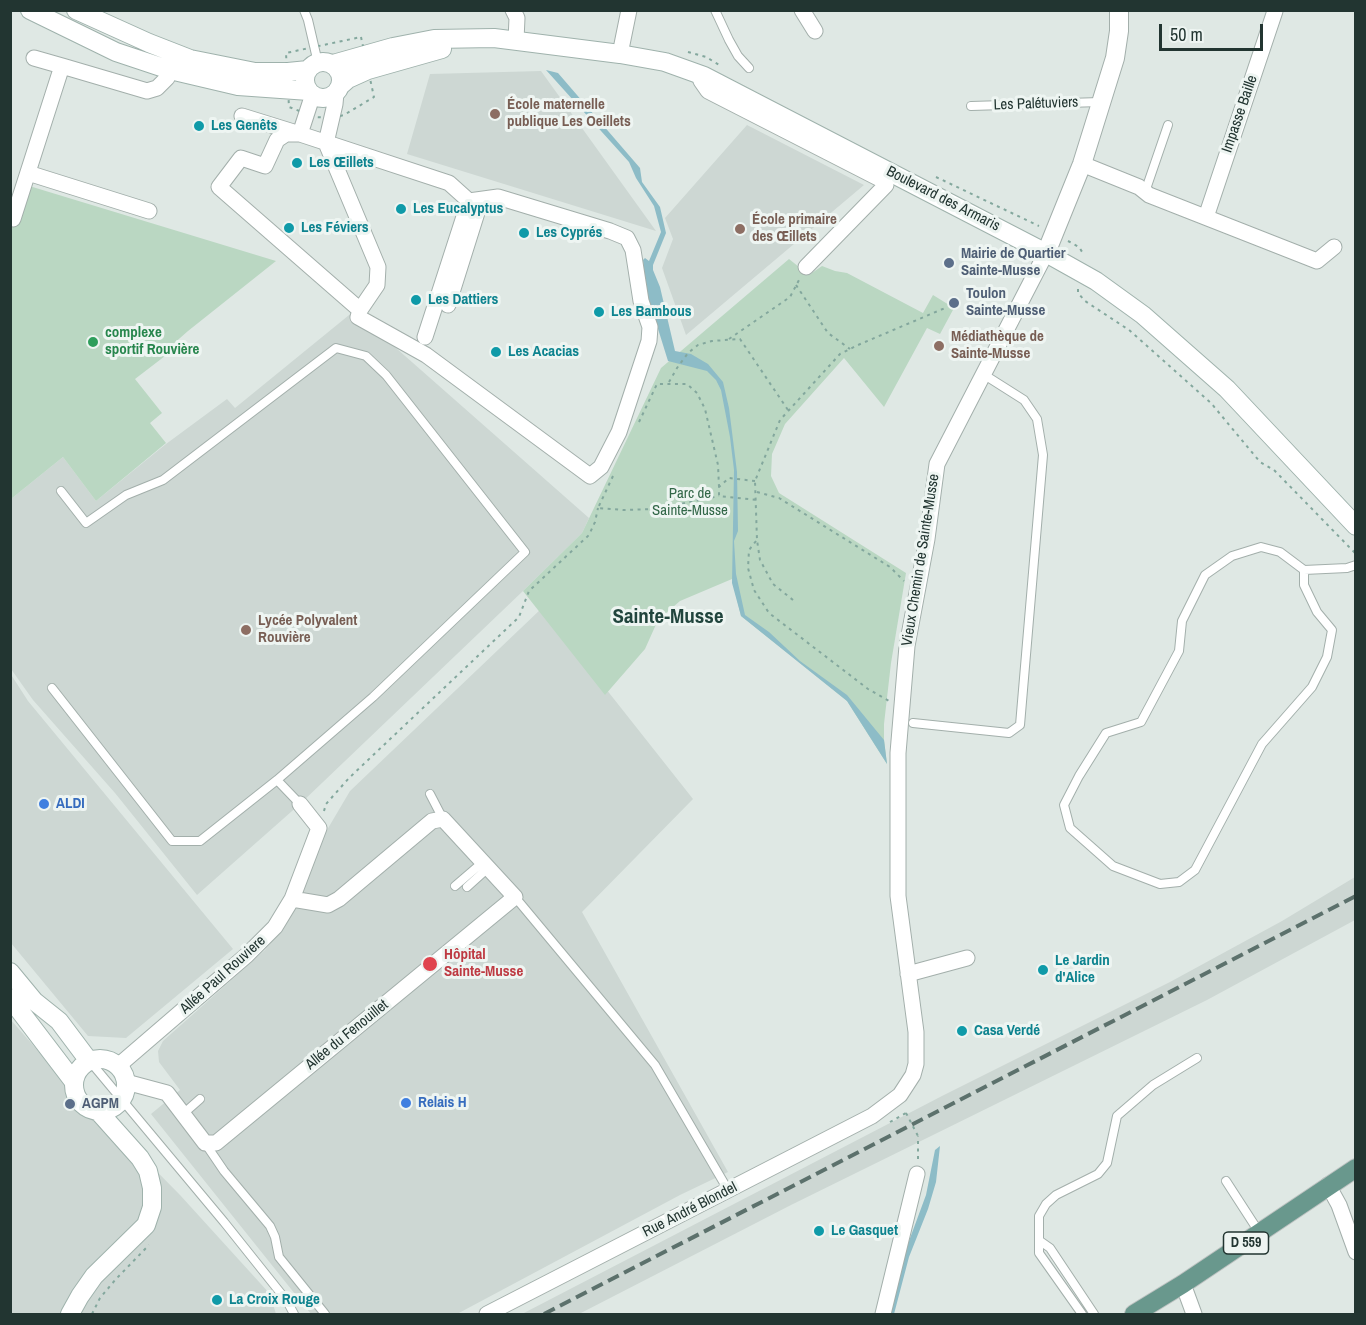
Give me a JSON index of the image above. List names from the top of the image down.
{
  "streets": {
    "main road": ["Boulevard des Armaris", "Vieux Chemin de Sainte-Musse", "D 559"],
    "street": [
      "Impasse Baille",
      "Allée Paul Rouviere",
      "Allée du Fenouillet",
      "Rue André Blondel"
    ],
    "lane": ["Les Palétuviers"]
  },
  "crossings": [
    ["Les Palétuviers", "Vieux Chemin de Sainte-Musse"],
    ["Boulevard des Armaris", "Vieux Chemin de Sainte-Musse"],
    ["Vieux Chemin de Sainte-Musse", "Rue André Blondel"]
  ],
  "districts": ["Sainte-Musse"],
  "parks": ["Parc de Sainte-Musse"],
  "places": [
    "École maternelle publique Les Oeillets",
    "Les Genêts",
    "Les Œillets",
    "Les Eucalyptus",
    "Les Féviers",
    "École primaire des Œillets",
    "Les Cyprés",
    "Mairie de Quartier Sainte-Musse",
    "Les Dattiers",
    "Toulon Sainte-Musse",
    "Les Bambous",
    "complexe sportif Rouvière",
    "Médiathèque de Sainte-Musse",
    "Les Acacias",
    "Lycée Polyvalent Rouvière",
    "ALDI",
    "Hôpital Sainte-Musse",
    "Le Jardin d'Alice",
    "Casa Verdé",
    "Relais H",
    "AGPM",
    "Le Gasquet",
    "La Croix Rouge"
  ],
  "scale_bar": "50 m"
}
